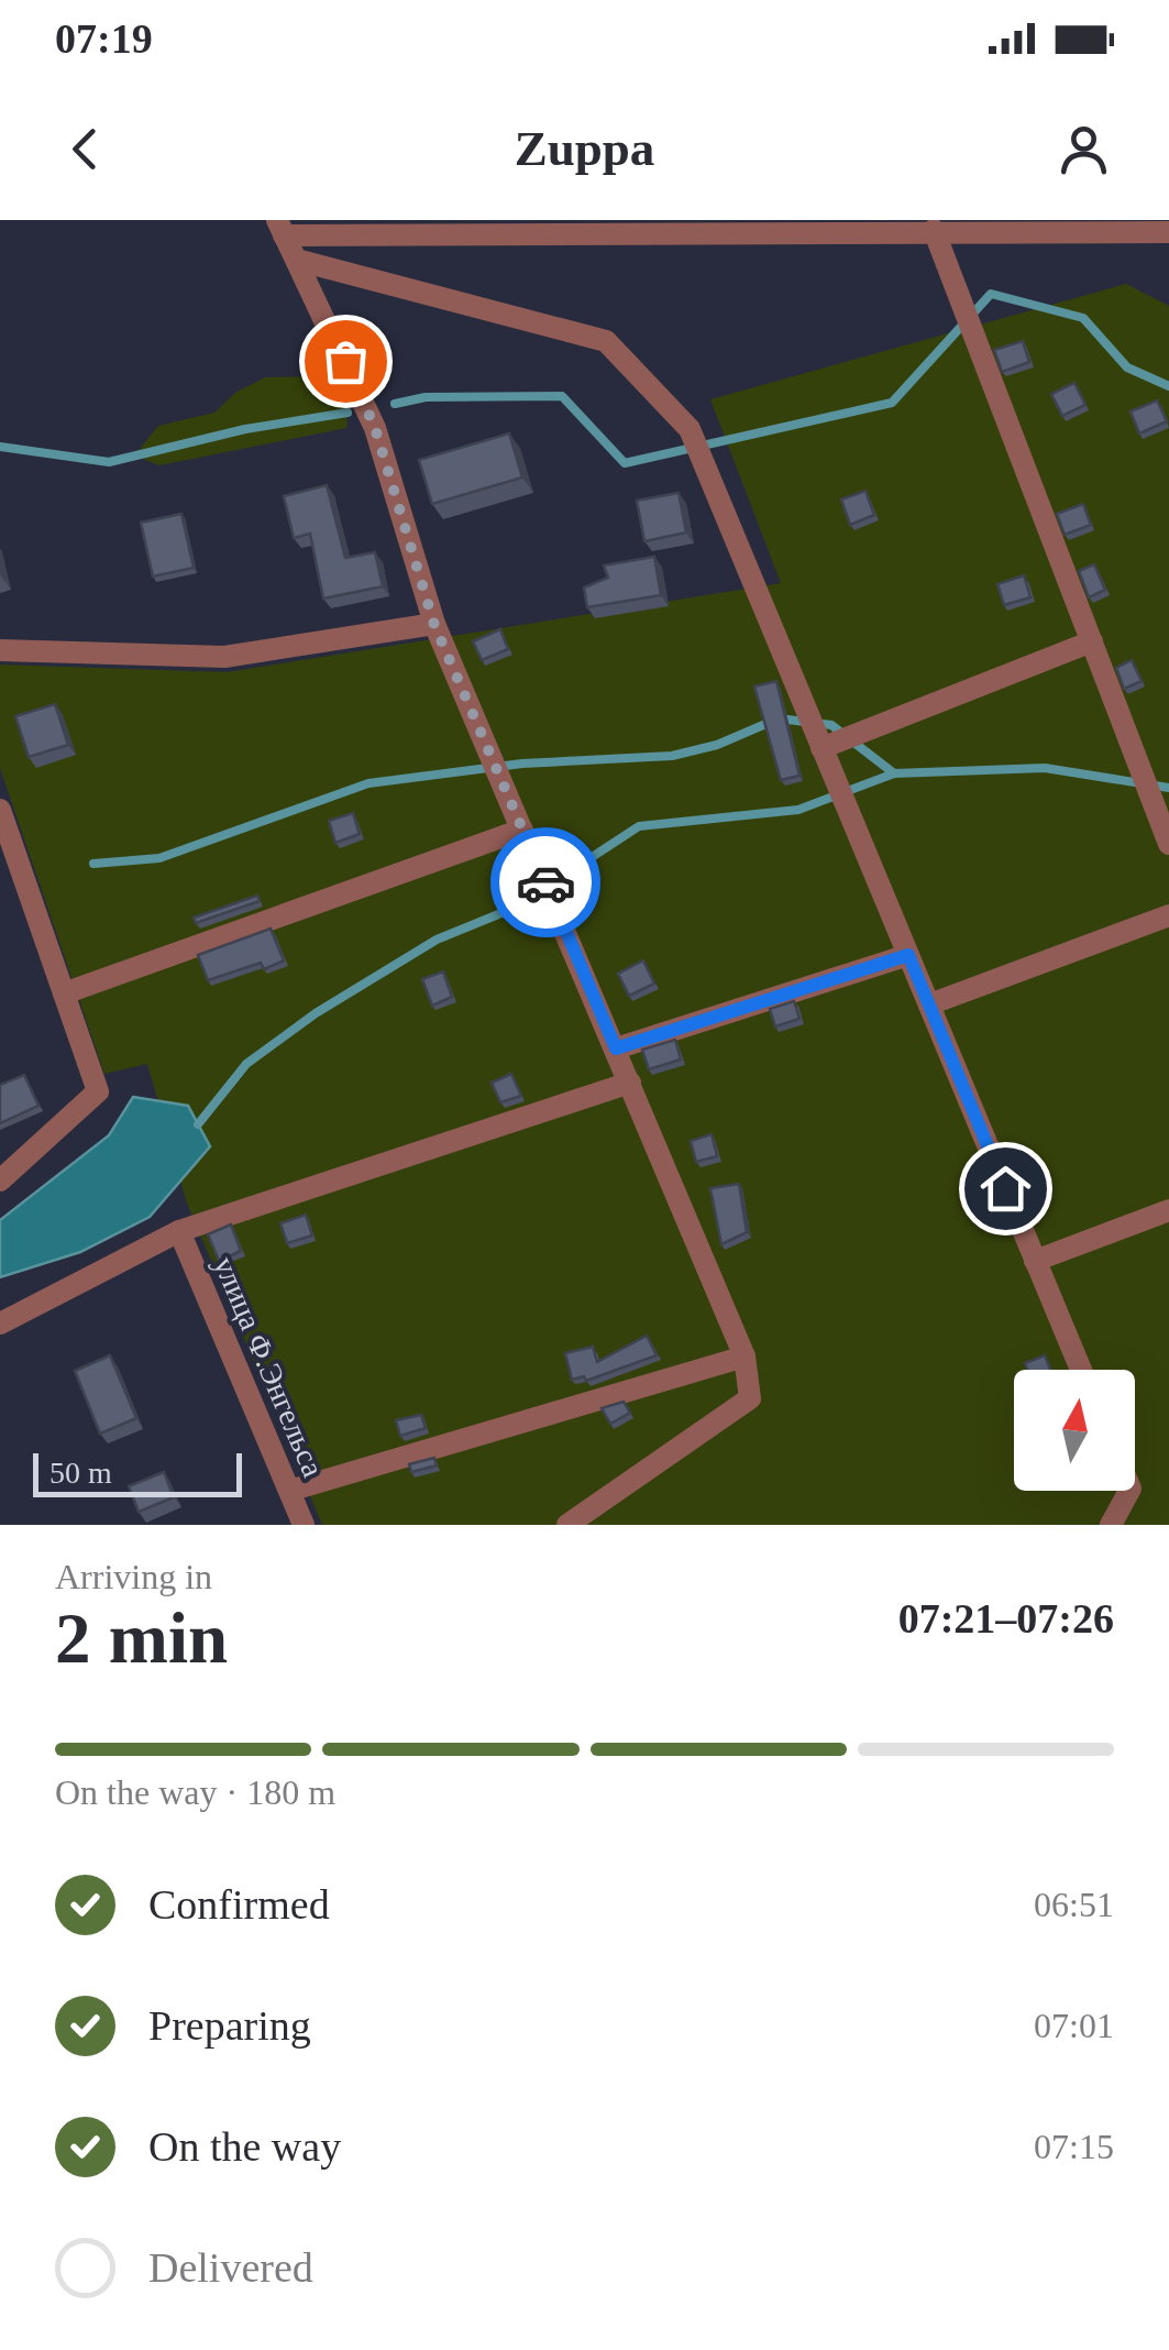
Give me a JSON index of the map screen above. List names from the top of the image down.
{
  "streets": {
    "street": ["улица Ф.Энгельса"]
  },
  "scale_bar": "50 m",
  "north": "top",
  "page": {
    "status": "07:19",
    "header": "Zuppa",
    "scale": "50 m",
    "heading": ["2 min", "Arriving in", "07:21–07:26"],
    "bar": "On the way · 180 m",
    "list": [
      ["Confirmed", "06:51"],
      ["Preparing", "07:01"],
      ["On the way", "07:15"],
      "Delivered"
    ]
  }
}
